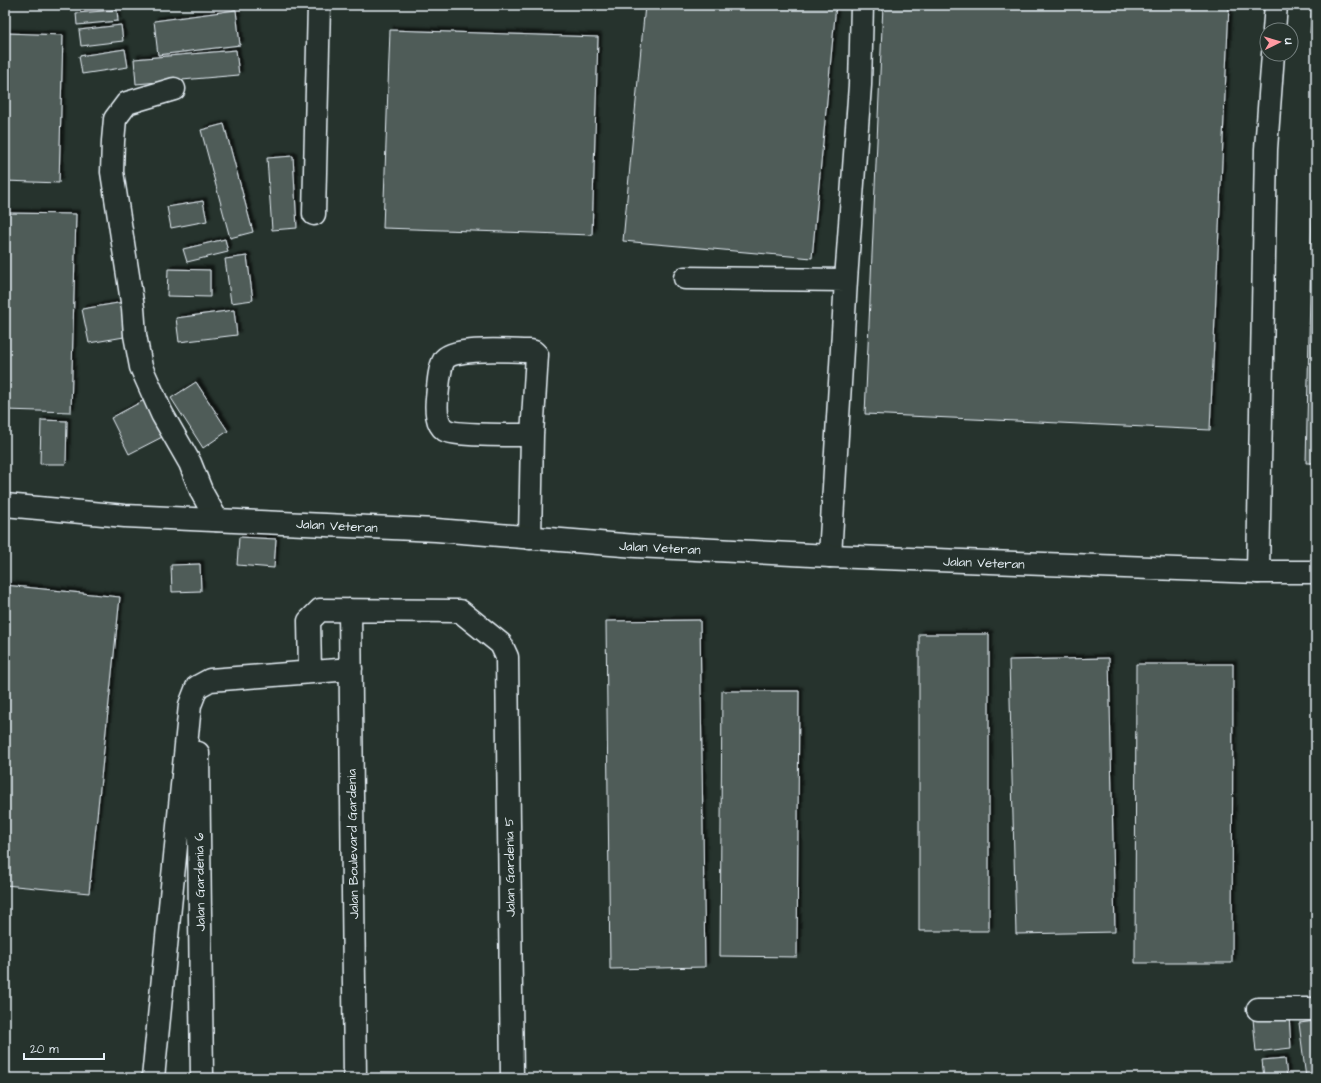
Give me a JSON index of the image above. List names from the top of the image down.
{
  "streets": {
    "street": [
      "Jalan Veteran",
      "Jalan Boulevard Gardenia",
      "Jalan Gardenia 5",
      "Jalan Gardenia 6"
    ]
  },
  "crossings": [
    ["Jalan Boulevard Gardenia", "Jalan Gardenia 5"]
  ],
  "scale_bar": "20 m",
  "north": "right"
}
